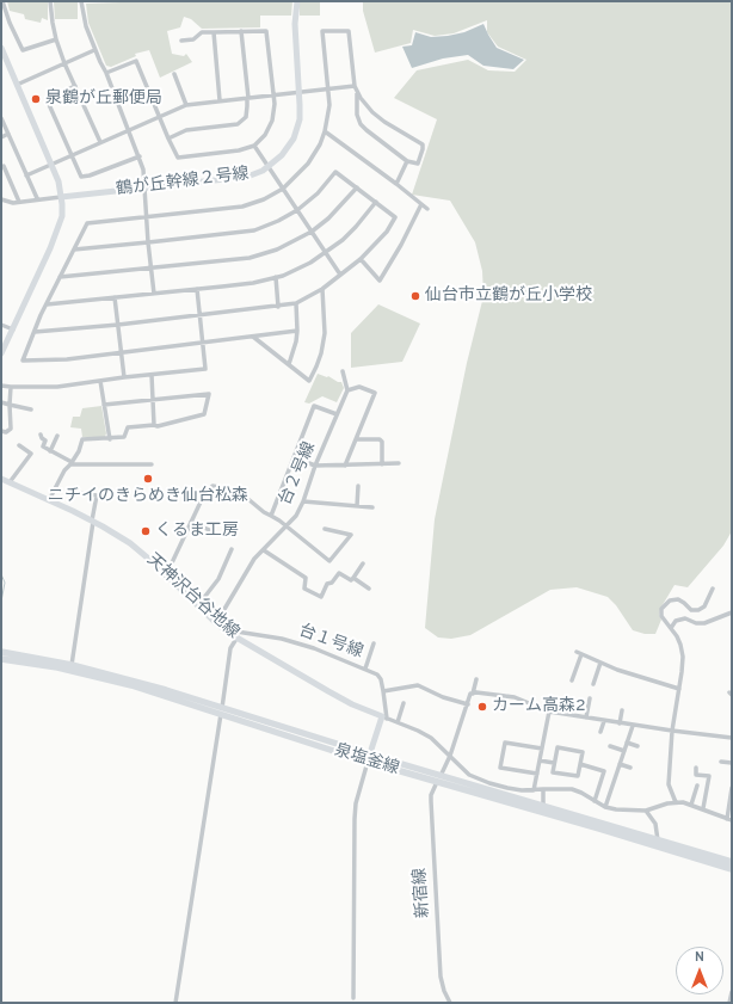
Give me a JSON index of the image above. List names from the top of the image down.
{
  "streets": {
    "main road": ["泉塩釜線"],
    "street": [
      "鶴が丘幹線２号線",
      "台２号線",
      "天神沢台谷地線",
      "台１号線",
      "新宿線"
    ]
  },
  "crossings": [
    ["台２号線", "天神沢台谷地線"],
    ["天神沢台谷地線", "台１号線"],
    ["泉塩釜線", "新宿線"]
  ],
  "places": [
    "泉鶴が丘郵便局",
    "仙台市立鶴が丘小学校",
    "ニチイのきらめき仙台松森",
    "くるま工房",
    "カーム高森2"
  ],
  "north": "top"
}
